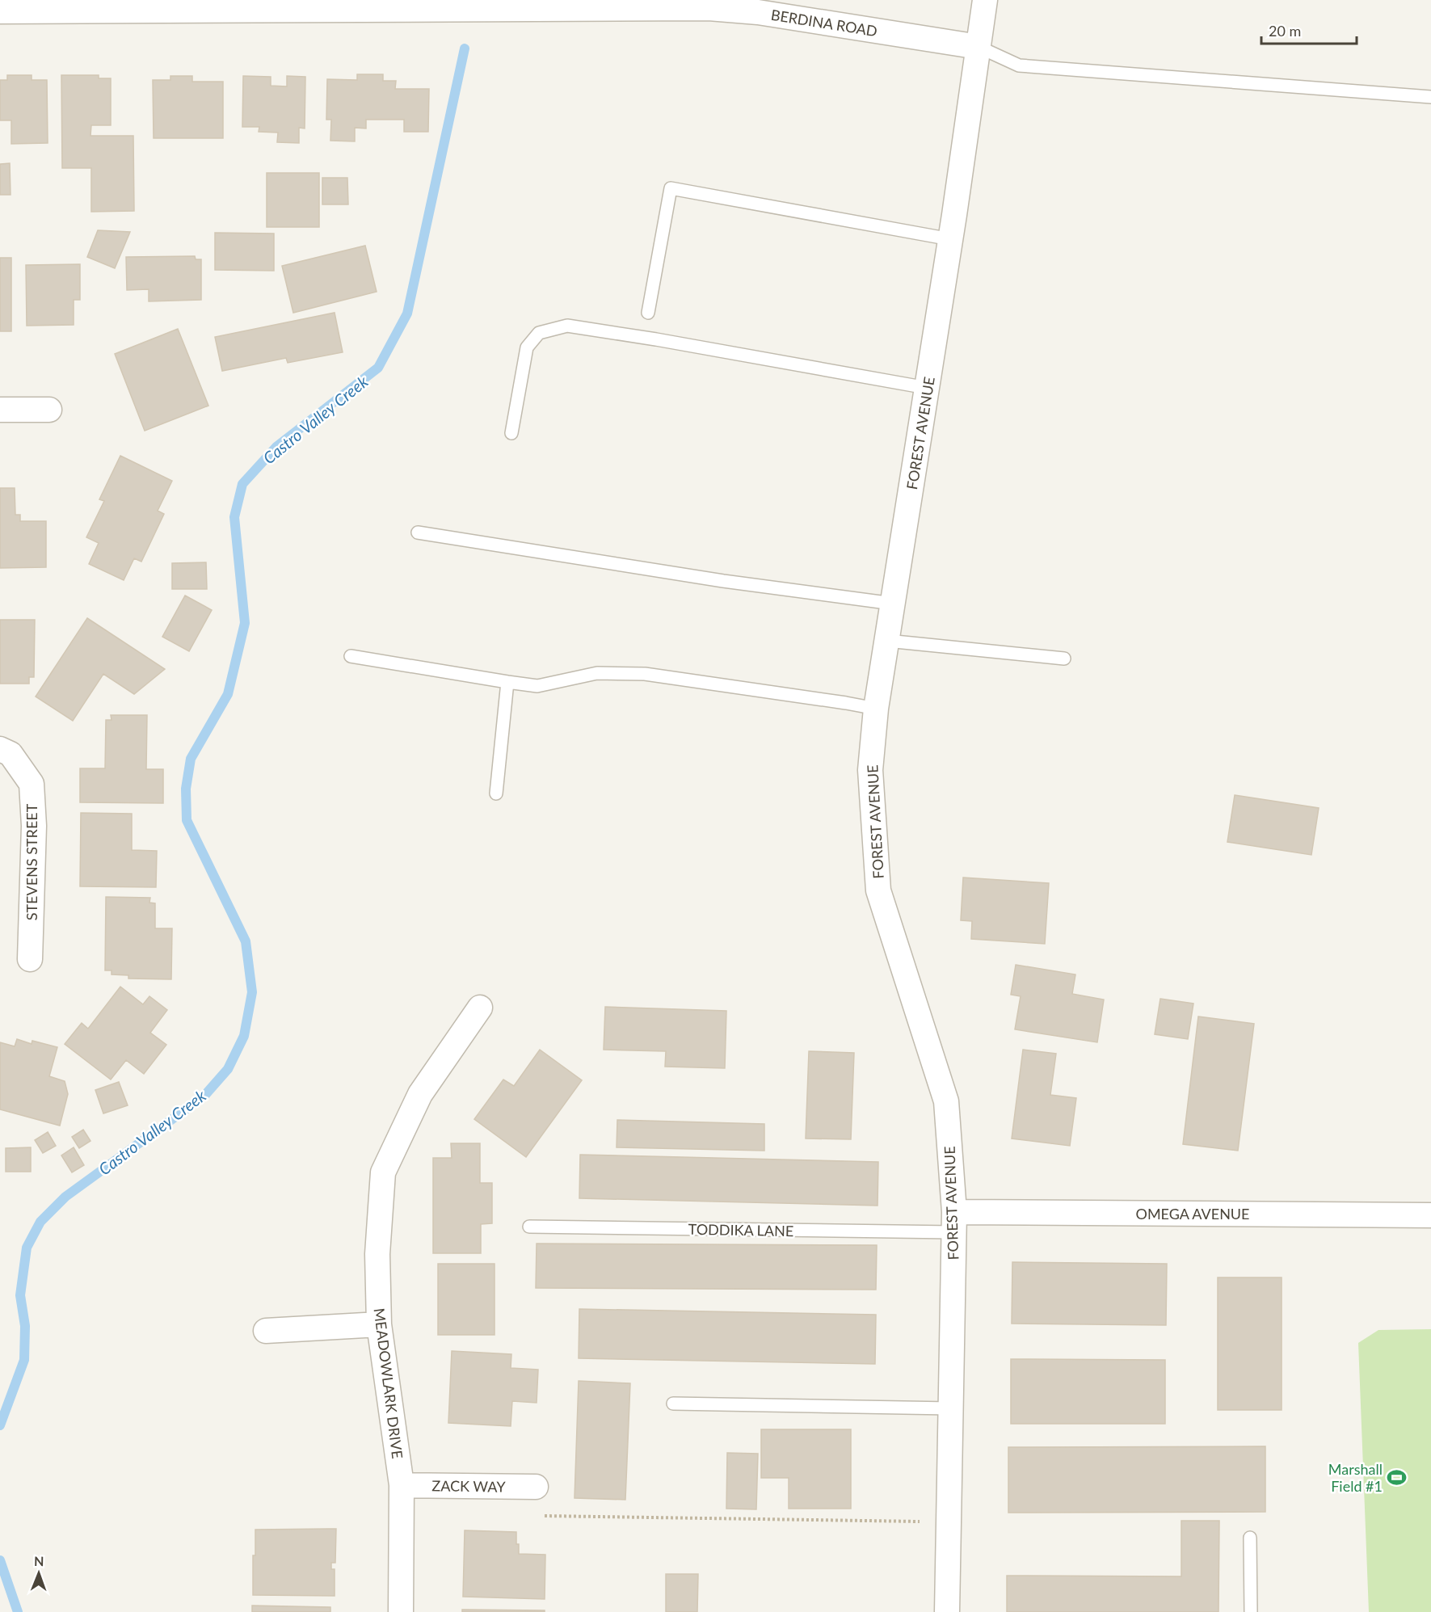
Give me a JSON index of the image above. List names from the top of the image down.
{
  "streets": {
    "street": [
      "BERDINA ROAD",
      "FOREST AVENUE",
      "STEVENS STREET",
      "OMEGA AVENUE",
      "MEADOWLARK DRIVE",
      "ZACK WAY"
    ],
    "lane": ["TODDIKA LANE"]
  },
  "crossings": [
    ["BERDINA ROAD", "FOREST AVENUE"],
    ["FOREST AVENUE", "OMEGA AVENUE"],
    ["FOREST AVENUE", "TODDIKA LANE"],
    ["OMEGA AVENUE", "TODDIKA LANE"],
    ["MEADOWLARK DRIVE", "ZACK WAY"]
  ],
  "water": ["Castro Valley Creek"],
  "places": {
    "sports": ["Marshall Field #1"]
  },
  "scale_bar": "20 m",
  "north": "top"
}
